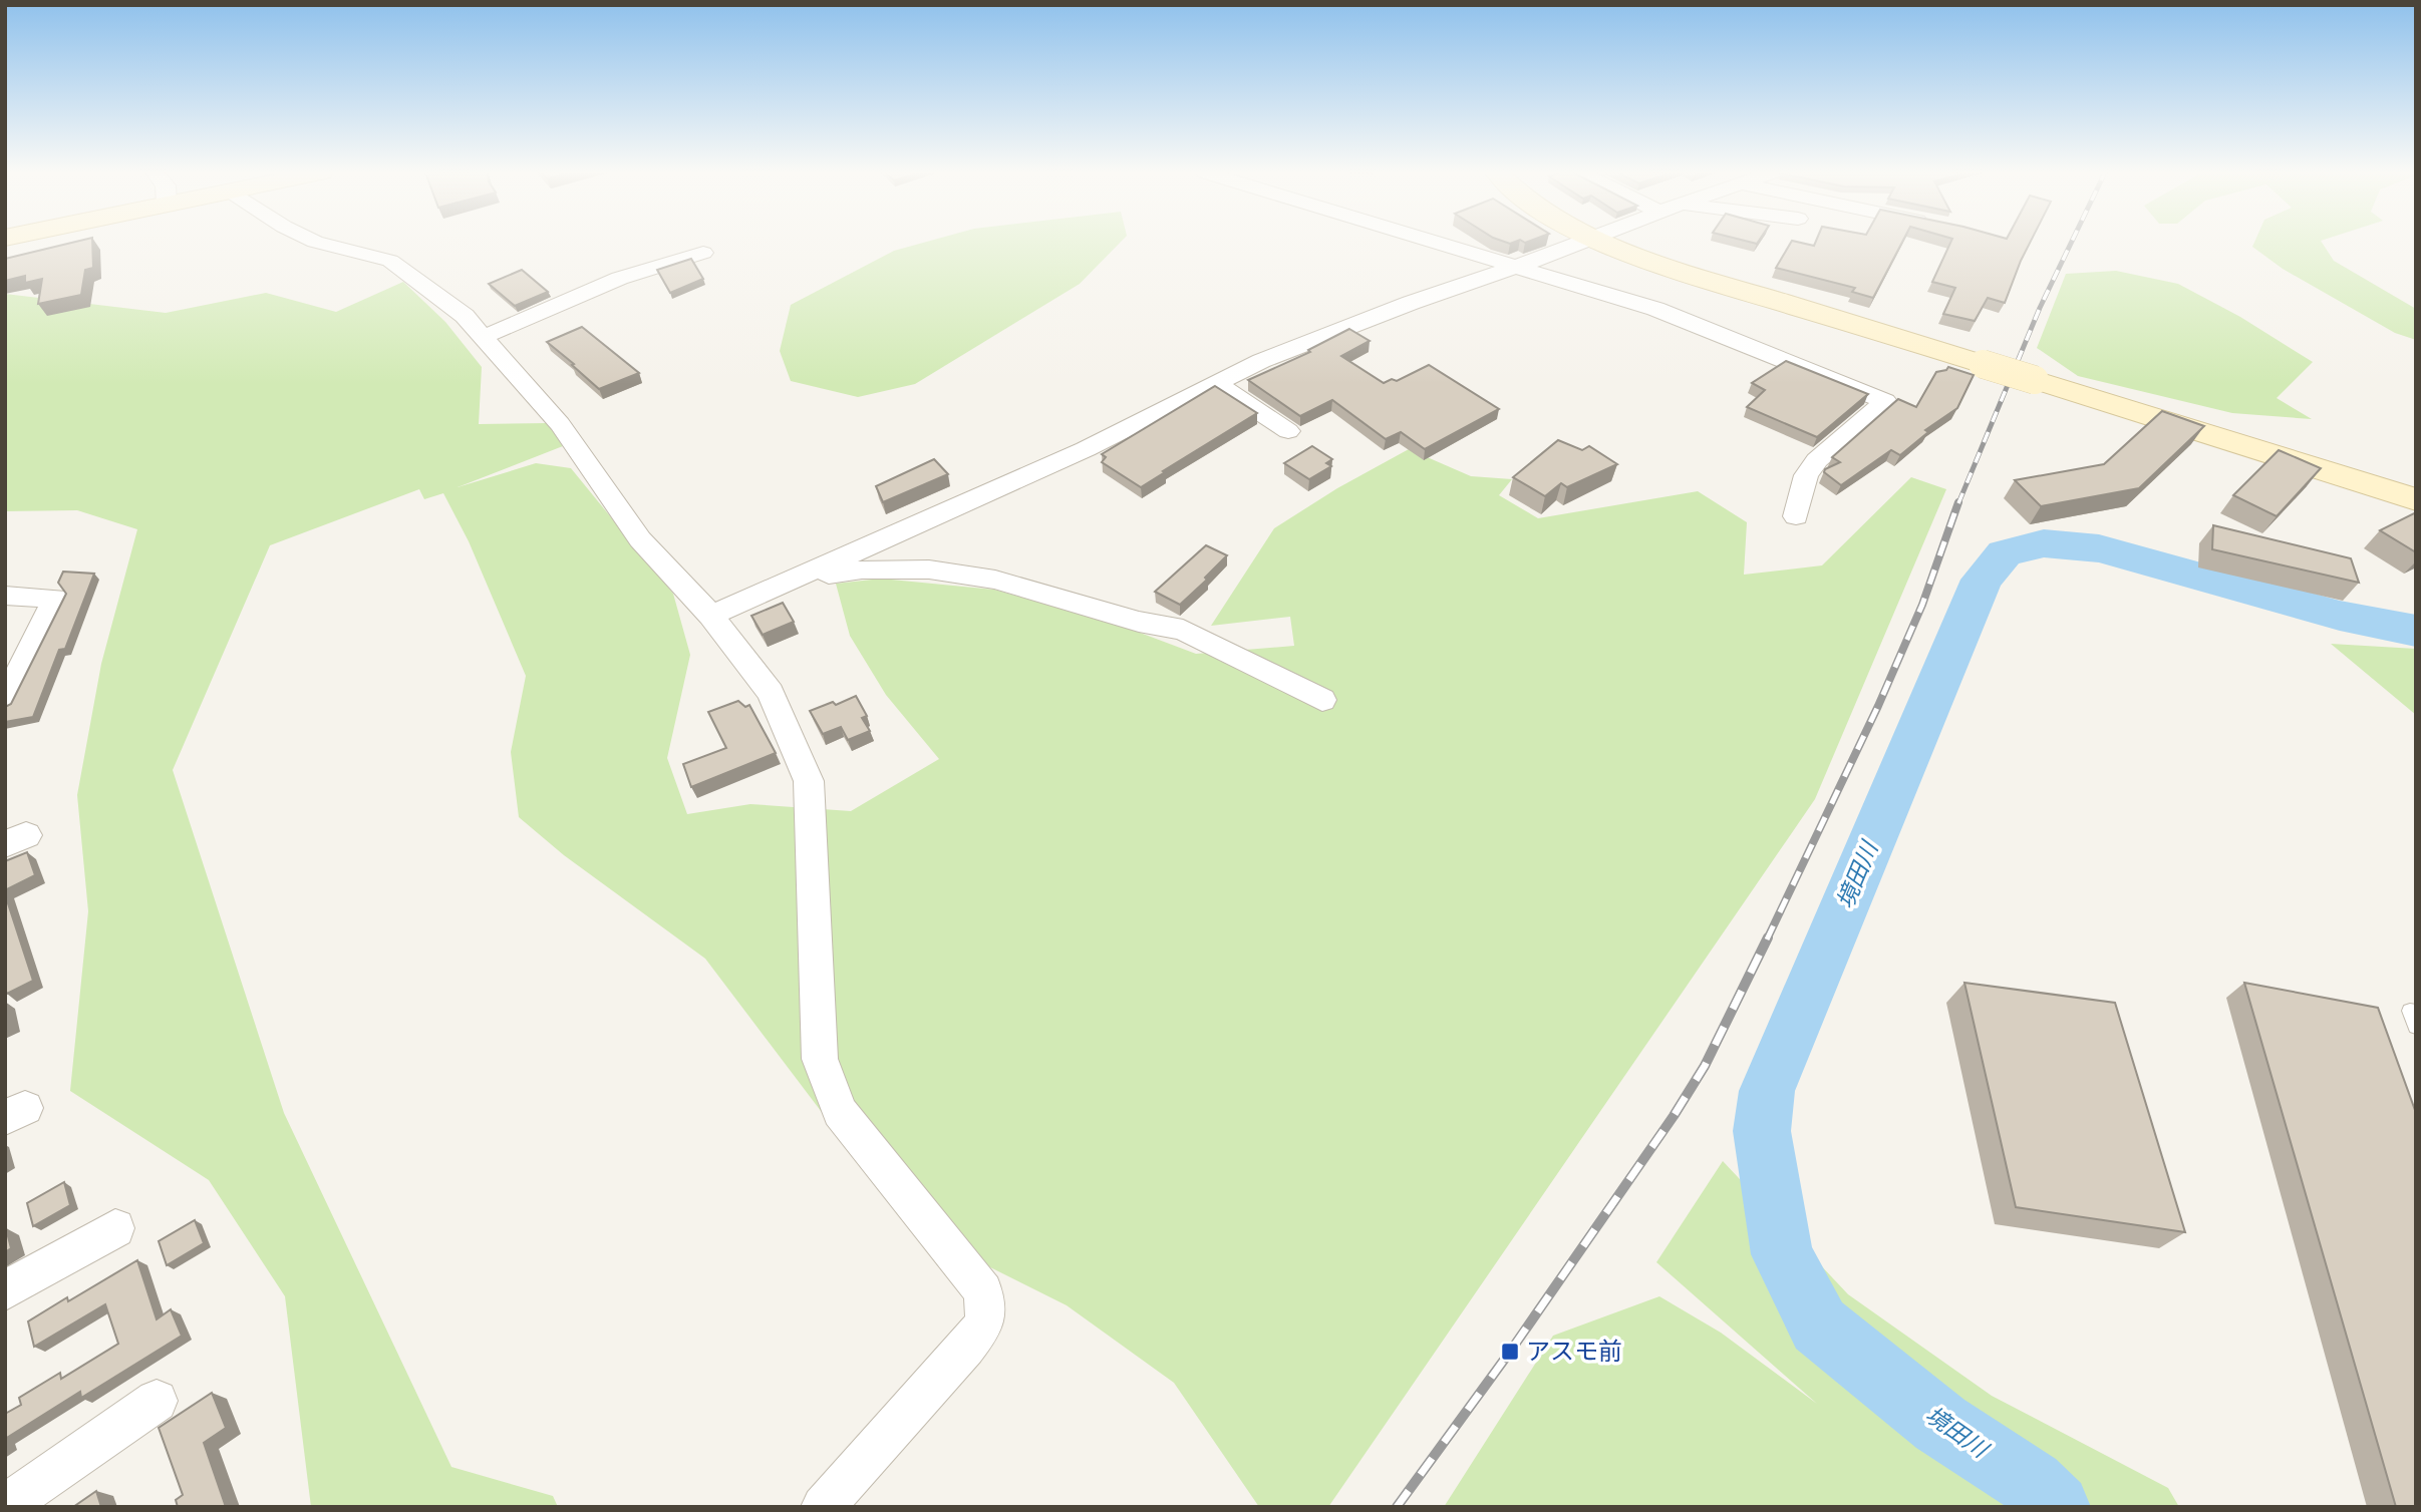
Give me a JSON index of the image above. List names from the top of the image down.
{
  "water": ["境田川"],
  "places": {
    "transit": ["アスモ前"]
  }
}
